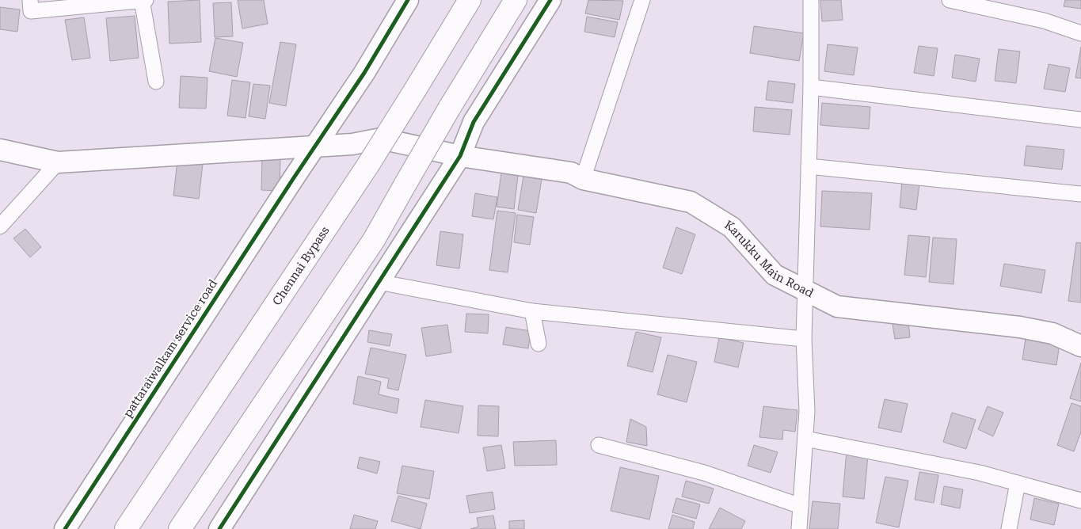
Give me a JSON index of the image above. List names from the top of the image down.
{
  "streets": {
    "highway": ["Chennai Bypass"],
    "street": ["Karukku Main Road", "pattaraiwalkam service road"]
  },
  "crossings": [
    ["Karukku Main Road", "pattaraiwalkam service road"]
  ]
}
